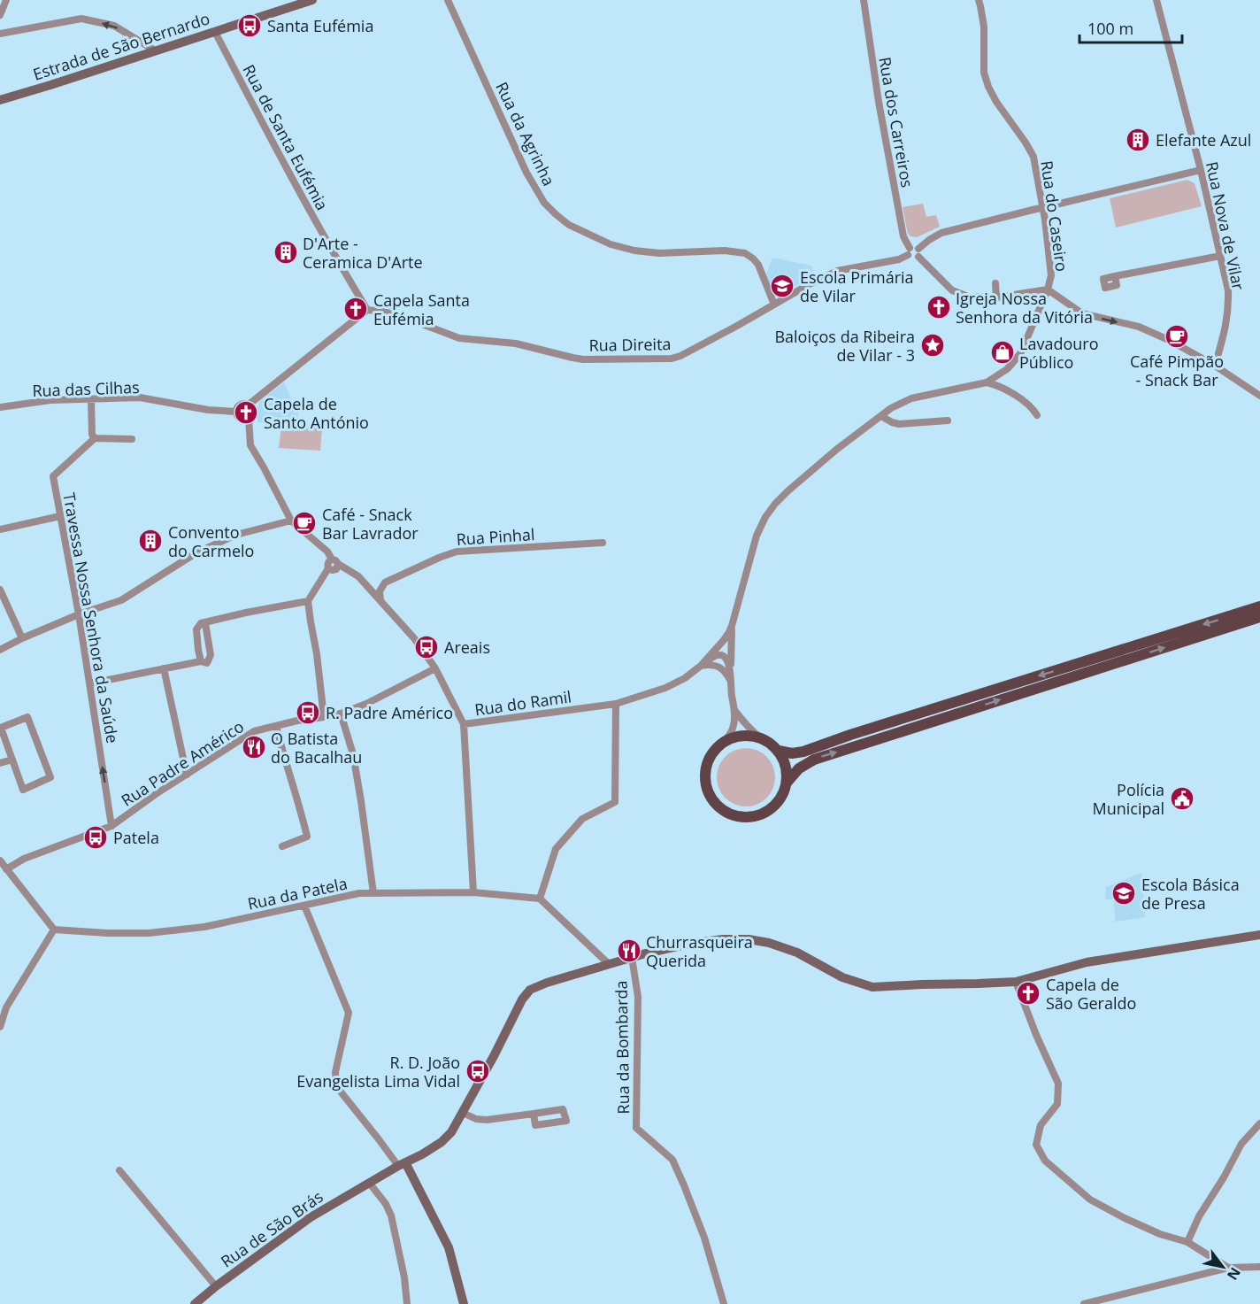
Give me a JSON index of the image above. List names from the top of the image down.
{
  "streets": {
    "street": [
      "Estrada de São Bernardo",
      "Rua dos Carreiros",
      "Rua da Agrinha",
      "Rua de Santa Eufémia",
      "Rua do Caseiro",
      "Rua Nova de Vilar",
      "Rua Direita",
      "Rua das Cilhas",
      "Rua Pinhal",
      "Travessa Nossa Senhora da Saúde",
      "Rua do Ramil",
      "Rua Padre Américo",
      "Rua da Patela",
      "Rua da Bombarda",
      "Rua de São Brás"
    ]
  },
  "crossings": [
    ["Estrada de São Bernardo", "Rua de Santa Eufémia"],
    ["Rua dos Carreiros", "Rua Direita"],
    ["Rua da Agrinha", "Rua Direita"],
    ["Rua de Santa Eufémia", "Rua Direita"],
    ["Rua Pinhal", "Rua do Ramil"],
    ["Travessa Nossa Senhora da Saúde", "Rua Padre Américo"],
    ["Rua do Ramil", "Rua Padre Américo"],
    ["Rua da Bombarda", "Rua de São Brás"]
  ],
  "one_way": ["Travessa Nossa Senhora da Saúde"],
  "places": {
    "bus stop": [
      "Santa Eufémia",
      "Areais",
      "R. Padre Américo",
      "Patela",
      "R. D. João Evangelista Lima Vidal"
    ],
    "building": ["Elefante Azul", "D'Arte - Ceramica D'Arte", "Convento do Carmelo"],
    "school or university": ["Escola Primária de Vilar", "Escola Básica de Presa"],
    "church": [
      "Igreja Nossa Senhora da Vitória",
      "Capela Santa Eufémia",
      "Capela de Santo António",
      "Capela de São Geraldo"
    ],
    "cafe": ["Café Pimpão - Snack Bar", "Café - Snack Bar Lavrador"],
    "place": ["Baloiços da Ribeira de Vilar - 3"],
    "shop": ["Lavadouro Público"],
    "restaurant": ["O Batista do Bacalhau", "Churrasqueira Querida"],
    "public building": ["Polícia Municipal"]
  },
  "scale_bar": "100 m",
  "north": "bottom right"
}
